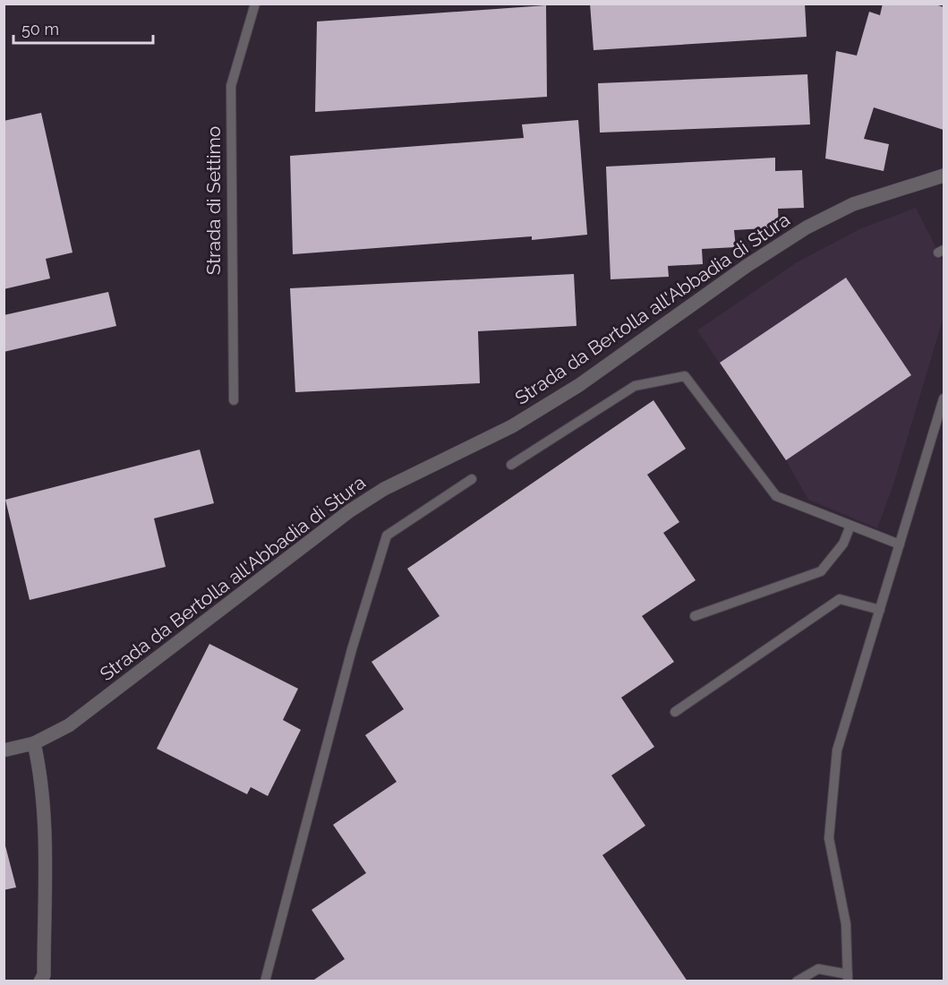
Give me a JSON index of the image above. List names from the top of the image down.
{
  "streets": {
    "street": ["Strada da Bertolla all'Abbadia di Stura"],
    "lane": ["Strada di Settimo"]
  },
  "scale_bar": "50 m"
}
